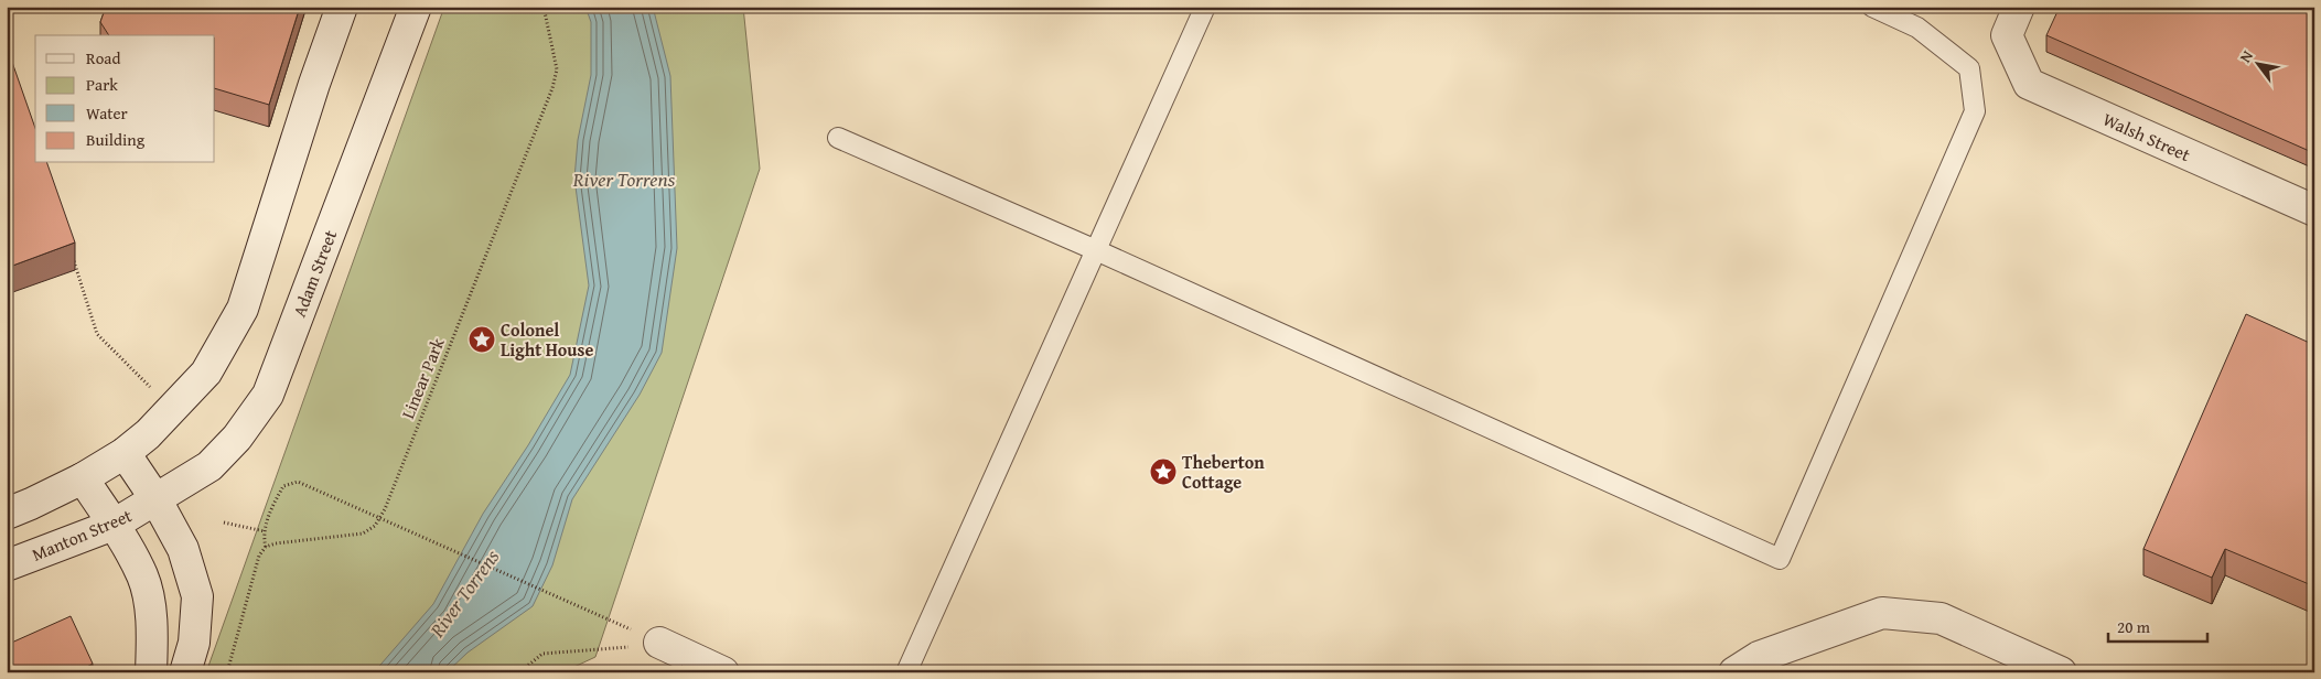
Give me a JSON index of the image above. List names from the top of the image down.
{
  "streets": {
    "main road": ["Walsh Street", "Adam Street", "Manton Street"],
    "path": ["Linear Park"]
  },
  "crossings": [
    ["Adam Street", "Manton Street"]
  ],
  "water": ["River Torrens"],
  "places": {
    "place": ["Colonel Light House", "Theberton Cottage"]
  },
  "legend": [
    "Road",
    "Park",
    "Water",
    "Building"
  ],
  "scale_bar": "20 m",
  "north": "top left"
}
